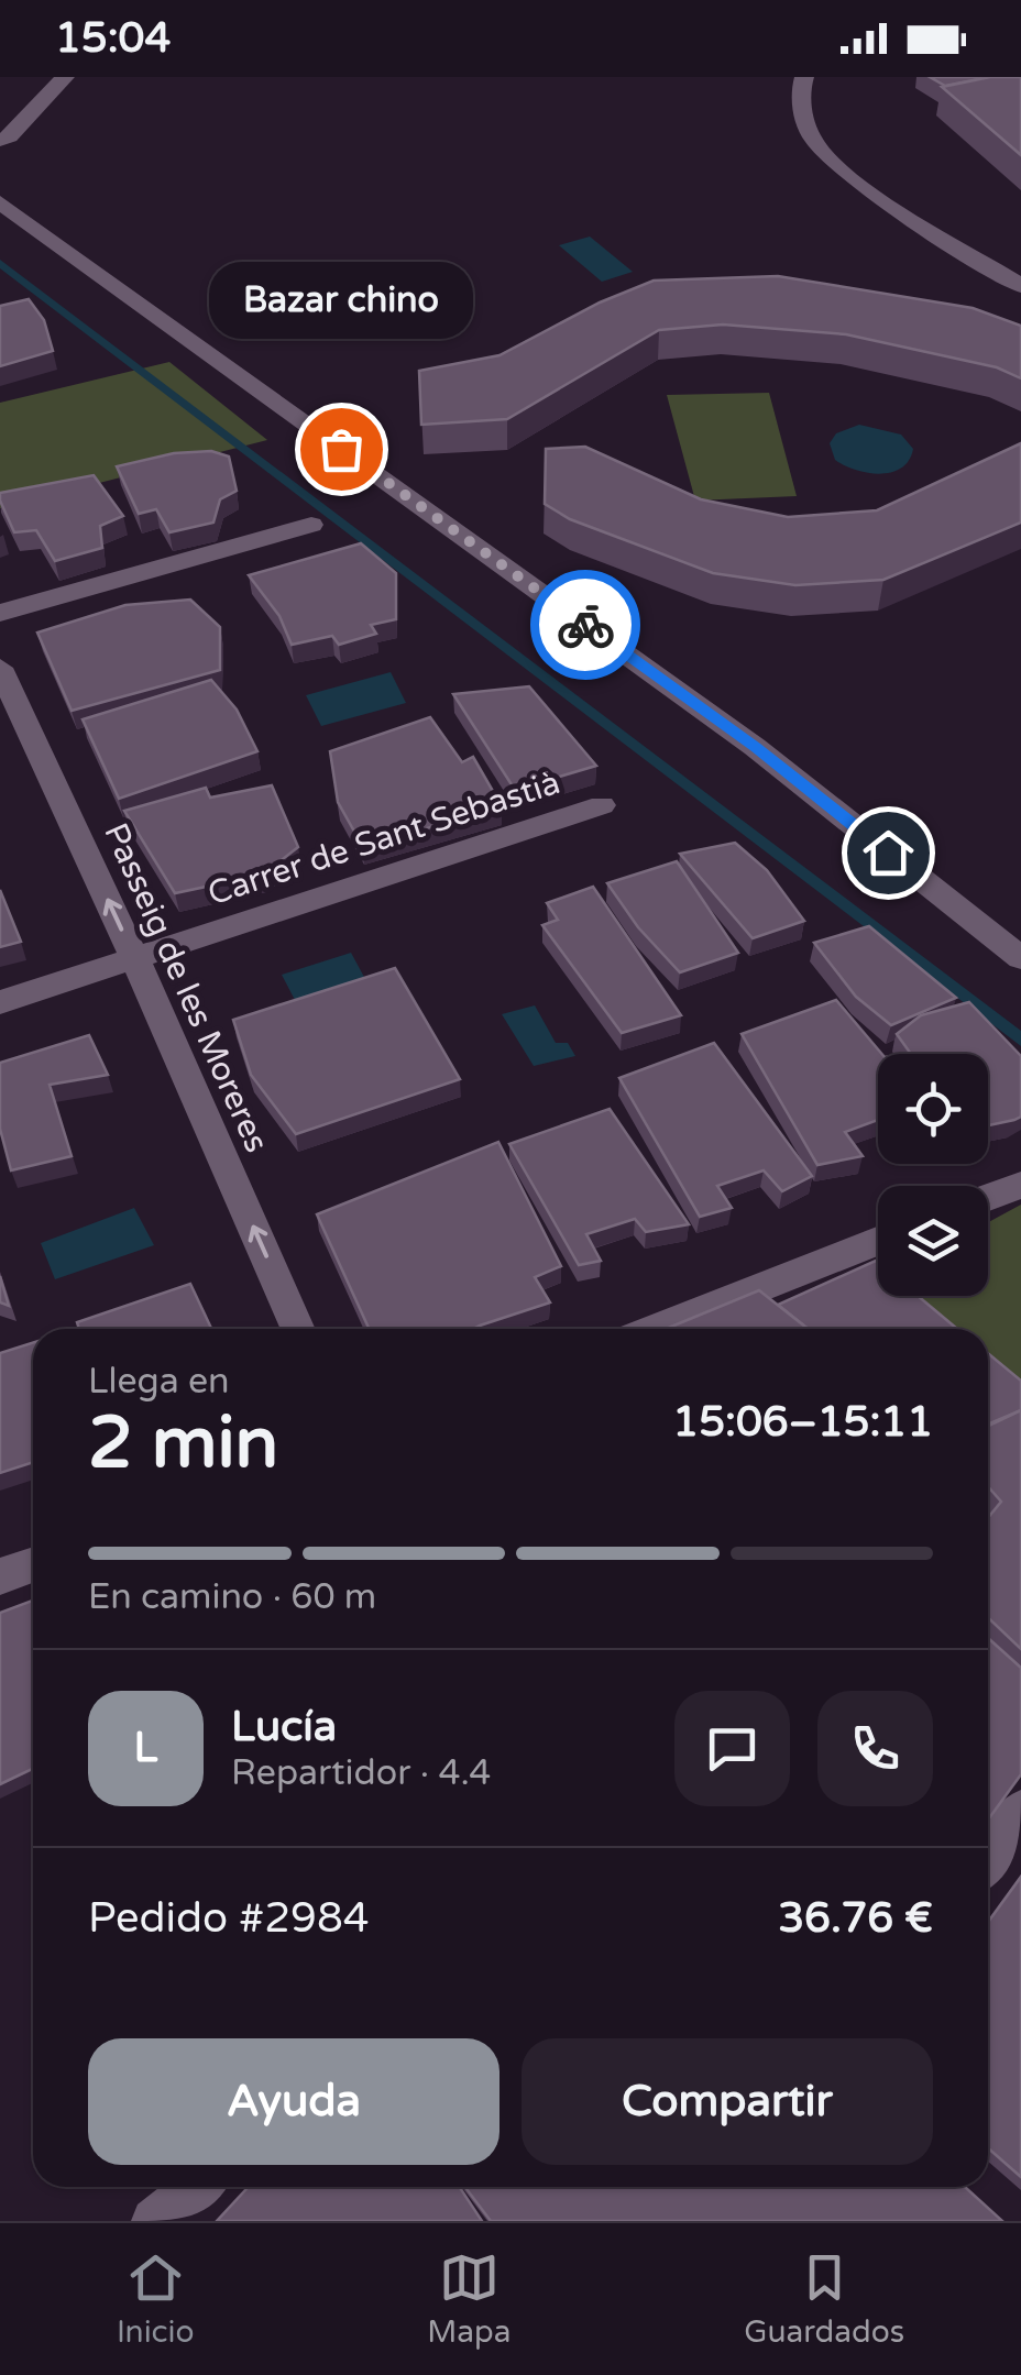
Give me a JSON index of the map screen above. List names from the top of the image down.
{
  "streets": {
    "street": ["Carrer de Sant Sebastià", "Passeig de les Moreres"]
  },
  "crossings": [
    ["Carrer de Sant Sebastià", "Passeig de les Moreres"]
  ],
  "one_way": ["Passeig de les Moreres"],
  "places": ["Bazar chino"],
  "page": {
    "status": "15:04",
    "bubble": "Bazar chino",
    "heading": ["2 min", "Llega en", "15:06–15:11"],
    "panel": [
      "Lucía",
      "Repartidor · 4.4",
      "Pedido #2984",
      "36.76 €"
    ],
    "bar": "En camino · 60 m",
    "round": "L",
    "buttons": ["Ayuda", "Compartir"],
    "tabs": ["Inicio", "Mapa", "Guardados"]
  }
}
